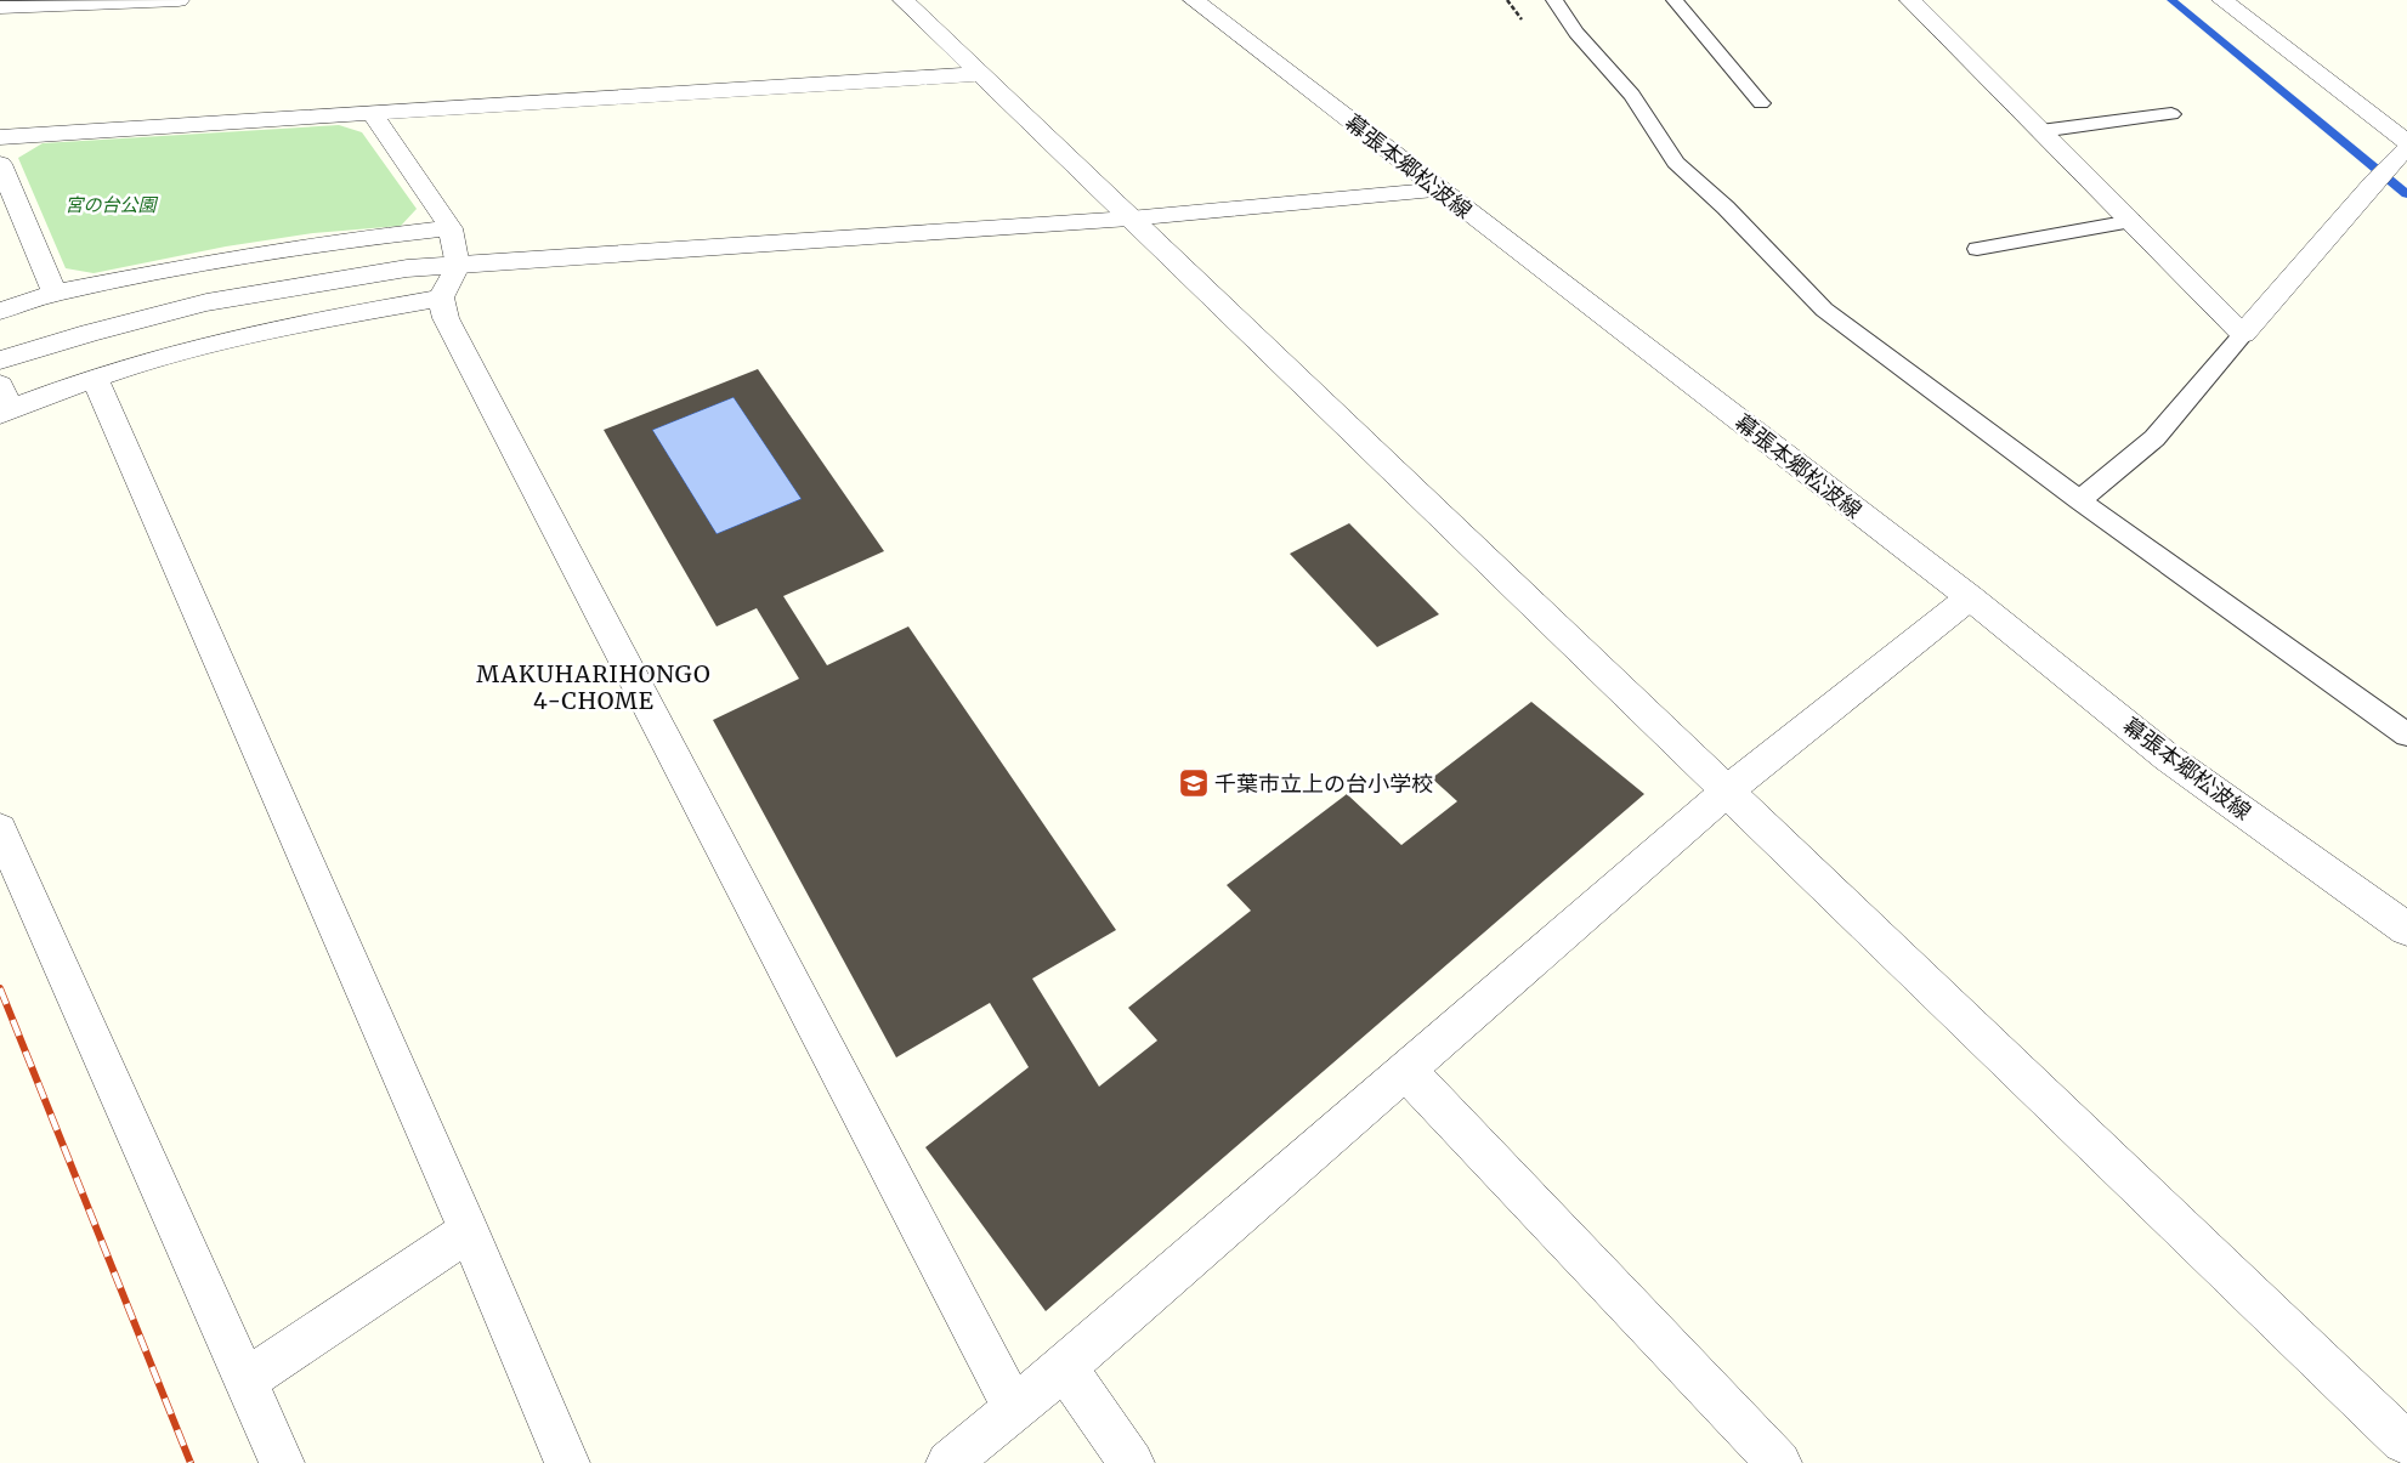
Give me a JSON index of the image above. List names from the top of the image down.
{
  "streets": {
    "street": ["幕張本郷松波線"]
  },
  "districts": ["MAKUHARIHONGO 4-CHOME"],
  "parks": ["宮の台公園"],
  "places": {
    "school or university": ["千葉市立上の台小学校"]
  }
}
